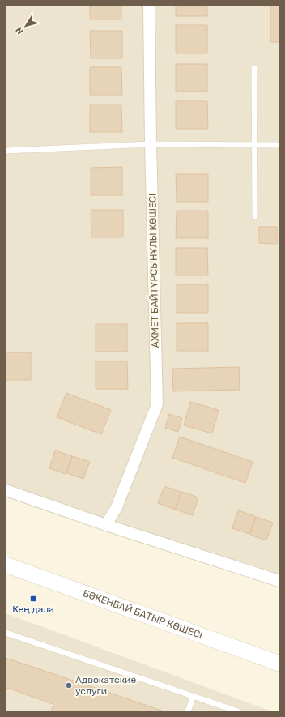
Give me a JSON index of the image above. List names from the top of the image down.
{
  "streets": {
    "main road": ["БӨКЕНБАЙ БАТЫР КӨШЕСІ"],
    "street": ["АХМЕТ БАЙТҰРСЫНҰЛЫ КӨШЕСІ"]
  },
  "places": {
    "transit": ["Кең дала"],
    "other": ["Адвокатские услуги"]
  },
  "north": "bottom left"
}
